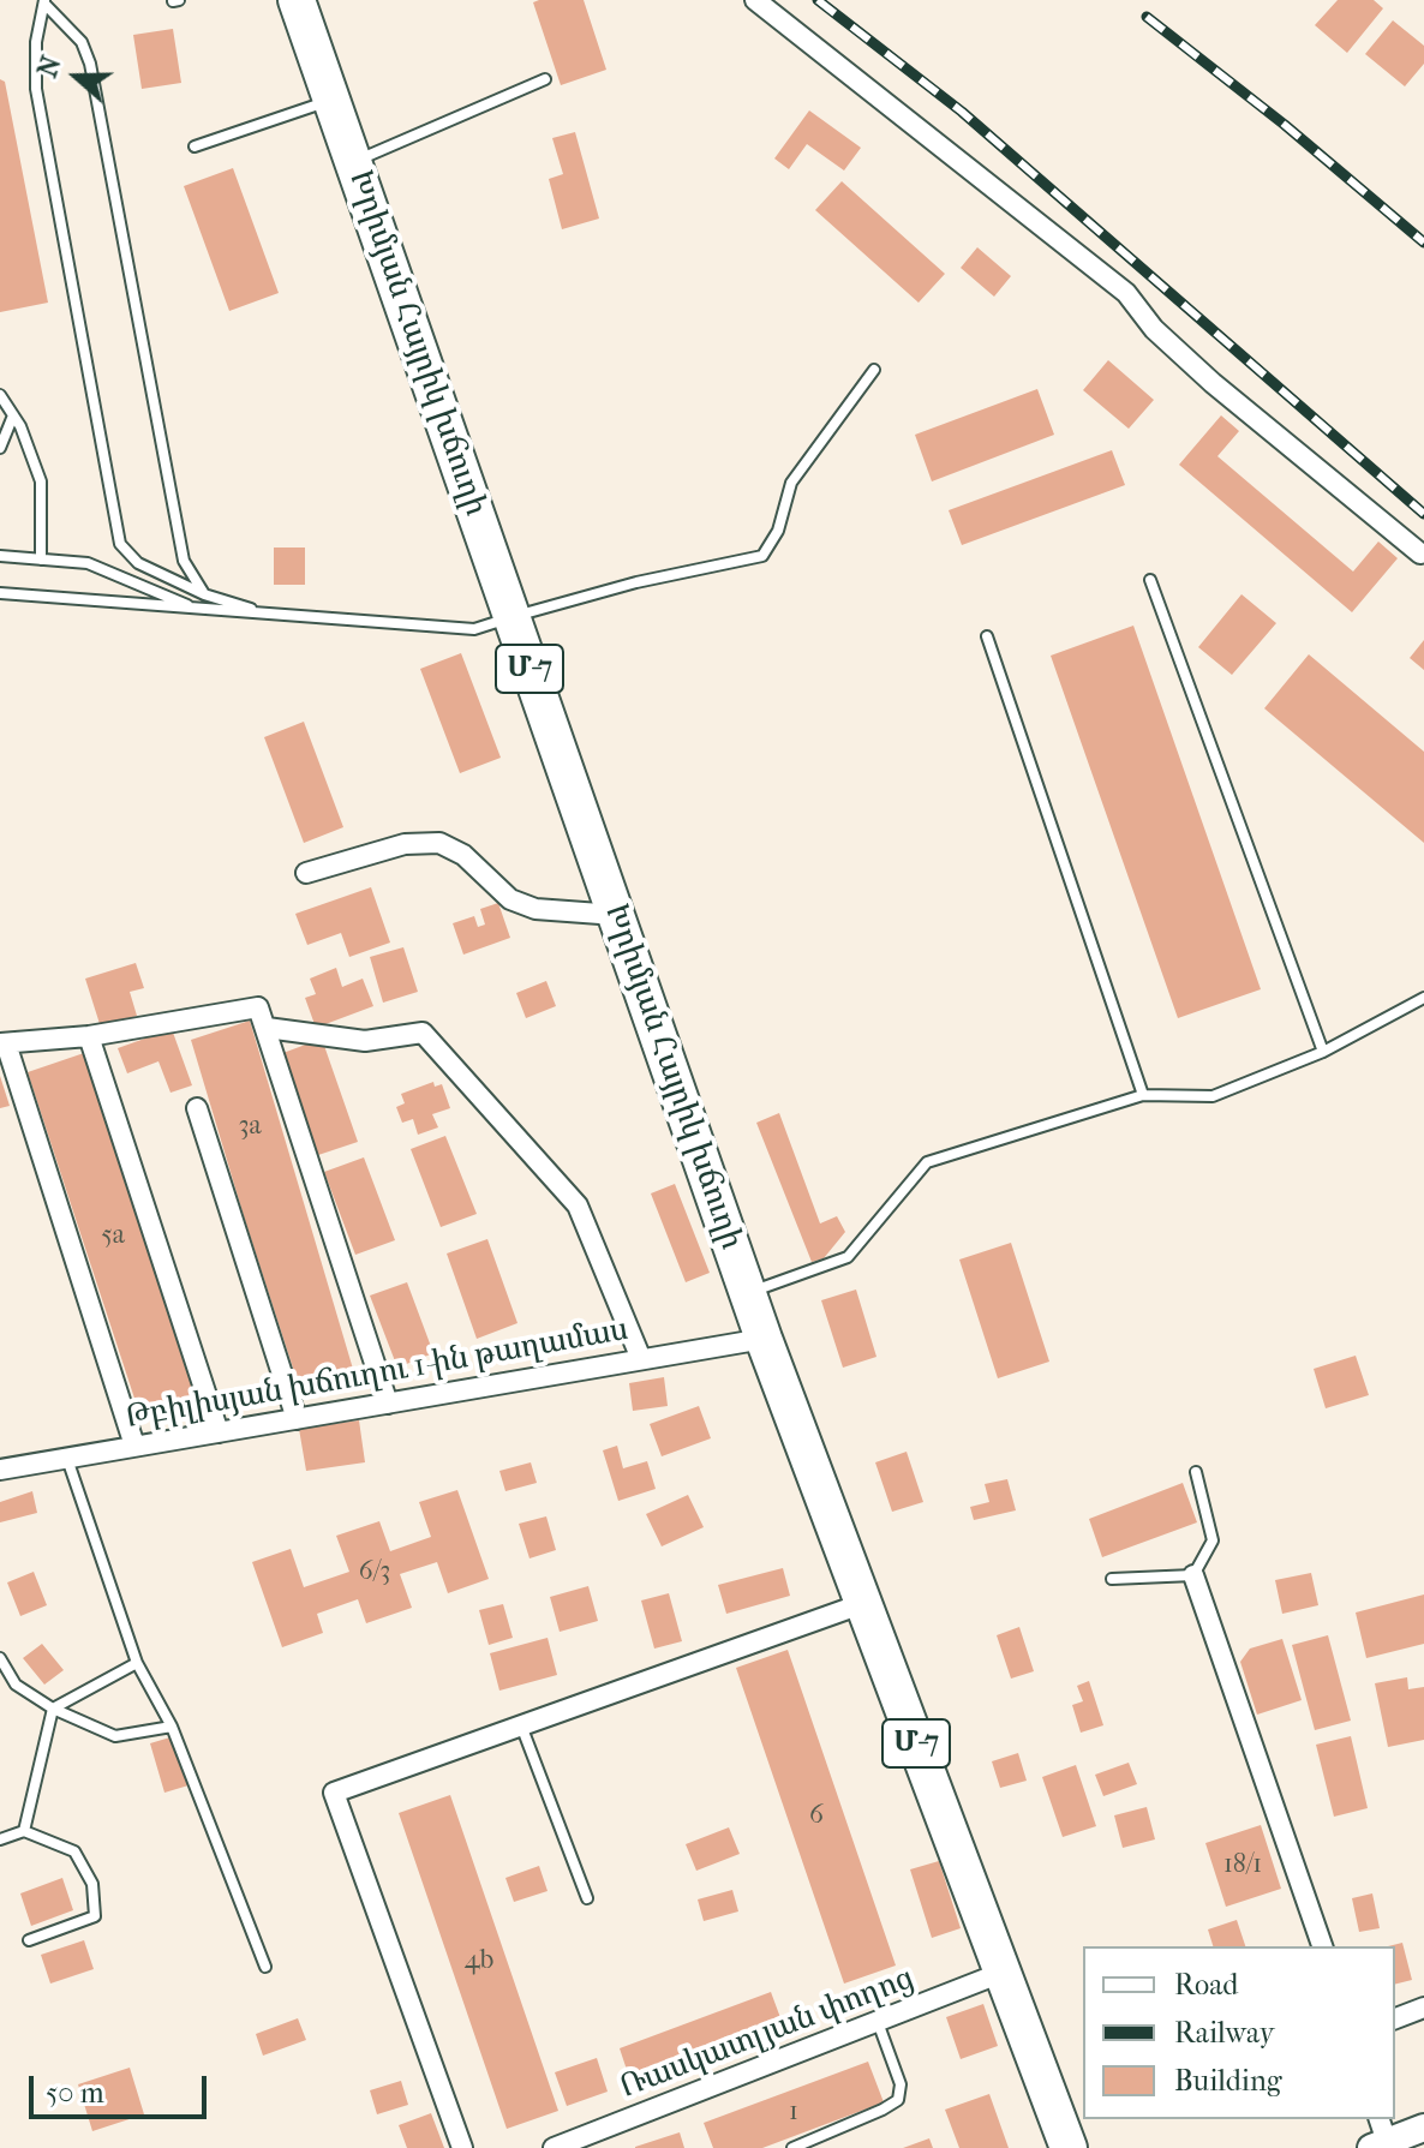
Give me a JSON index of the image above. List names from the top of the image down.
{
  "streets": {
    "highway": ["Խրիմյան Հայրիկ խճուղի", "Մ-7"],
    "street": ["Թբիլիսյան խճուղու 1-ին թաղամաս", "Ռասկատլյան փողոց"]
  },
  "crossings": [
    ["Խրիմյան Հայրիկ խճուղի", "Թբիլիսյան խճուղու 1-ին թաղամաս"],
    ["Խրիմյան Հայրիկ խճուղի", "Ռասկատլյան փողոց"]
  ],
  "house_numbers": [
    "3a",
    "5a",
    "6/3",
    "6",
    "18/1",
    "4b",
    "1"
  ],
  "legend": ["Road", "Railway", "Building"],
  "scale_bar": "50 m",
  "north": "left"
}
